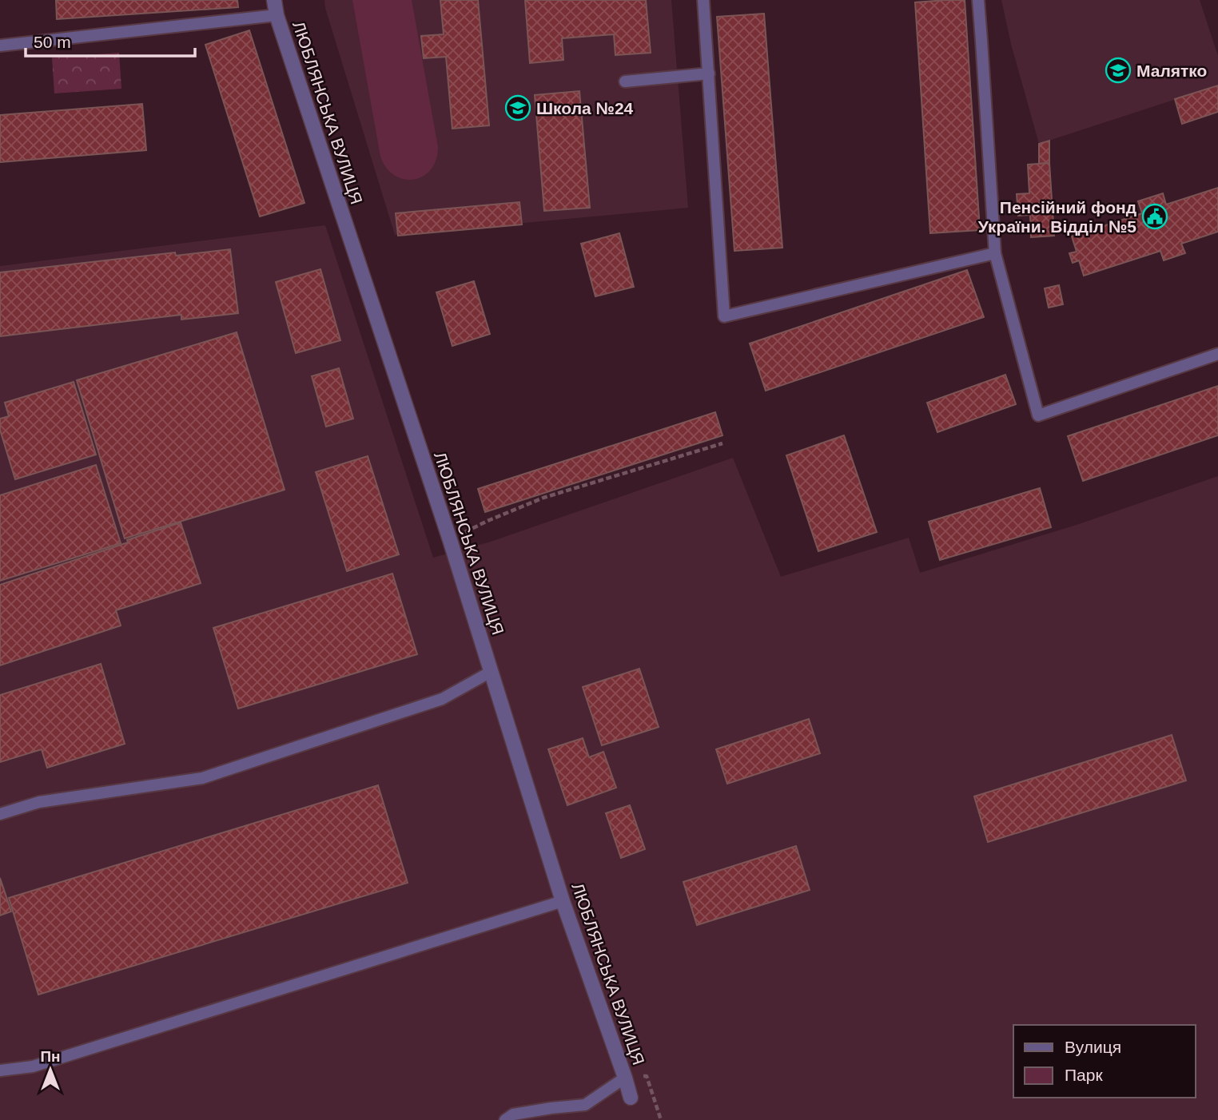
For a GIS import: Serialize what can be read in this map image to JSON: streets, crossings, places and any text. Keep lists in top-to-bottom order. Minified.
{"streets":{"street":["ЛЮБЛЯНСЬКА ВУЛИЦЯ"]},"places":{"school or university":["Малятко","Школа №24"],"public building":["Пенсійний фонд України. Відділ №5"]},"legend":["Вулиця","Парк"],"scale_bar":"50 m","north":"top"}
